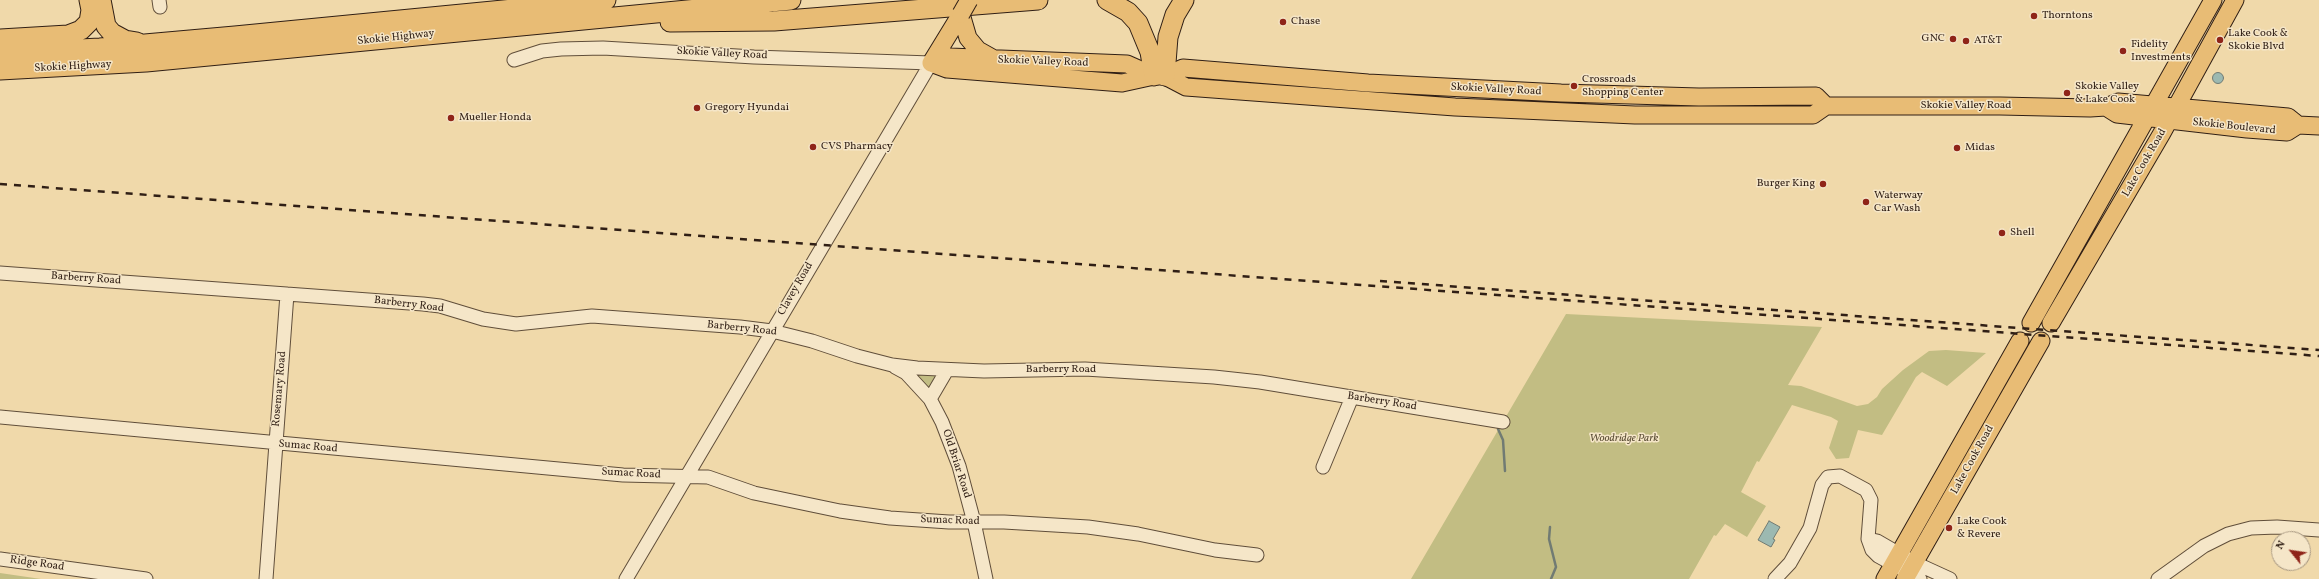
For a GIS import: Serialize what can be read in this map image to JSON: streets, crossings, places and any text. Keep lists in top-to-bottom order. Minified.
{"streets":{"highway":["Skokie Highway"],"main road":["Skokie Valley Road","Skokie Boulevard","Lake Cook Road","Clavey Road"],"street":["Barberry Road","Rosemary Road","Sumac Road","Old Briar Road","Ridge Road"]},"crossings":[["Skokie Valley Road","Skokie Boulevard"],["Skokie Valley Road","Lake Cook Road"],["Skokie Valley Road","Clavey Road"],["Skokie Boulevard","Lake Cook Road"],["Barberry Road","Clavey Road"],["Barberry Road","Rosemary Road"],["Barberry Road","Old Briar Road"],["Clavey Road","Sumac Road"],["Rosemary Road","Sumac Road"],["Sumac Road","Old Briar Road"]],"parks":["Woodridge Park"],"places":["Thorntons","Chase","GNC","Lake Cook & Skokie Blvd","AT&T","Fidelity Investments","Crossroads Shopping Center","Skokie Valley & Lake Cook","Gregory Hyundai","Mueller Honda","CVS Pharmacy","Midas","Burger King","Waterway Car Wash","Shell","Lake Cook & Revere"],"north":"top left"}
